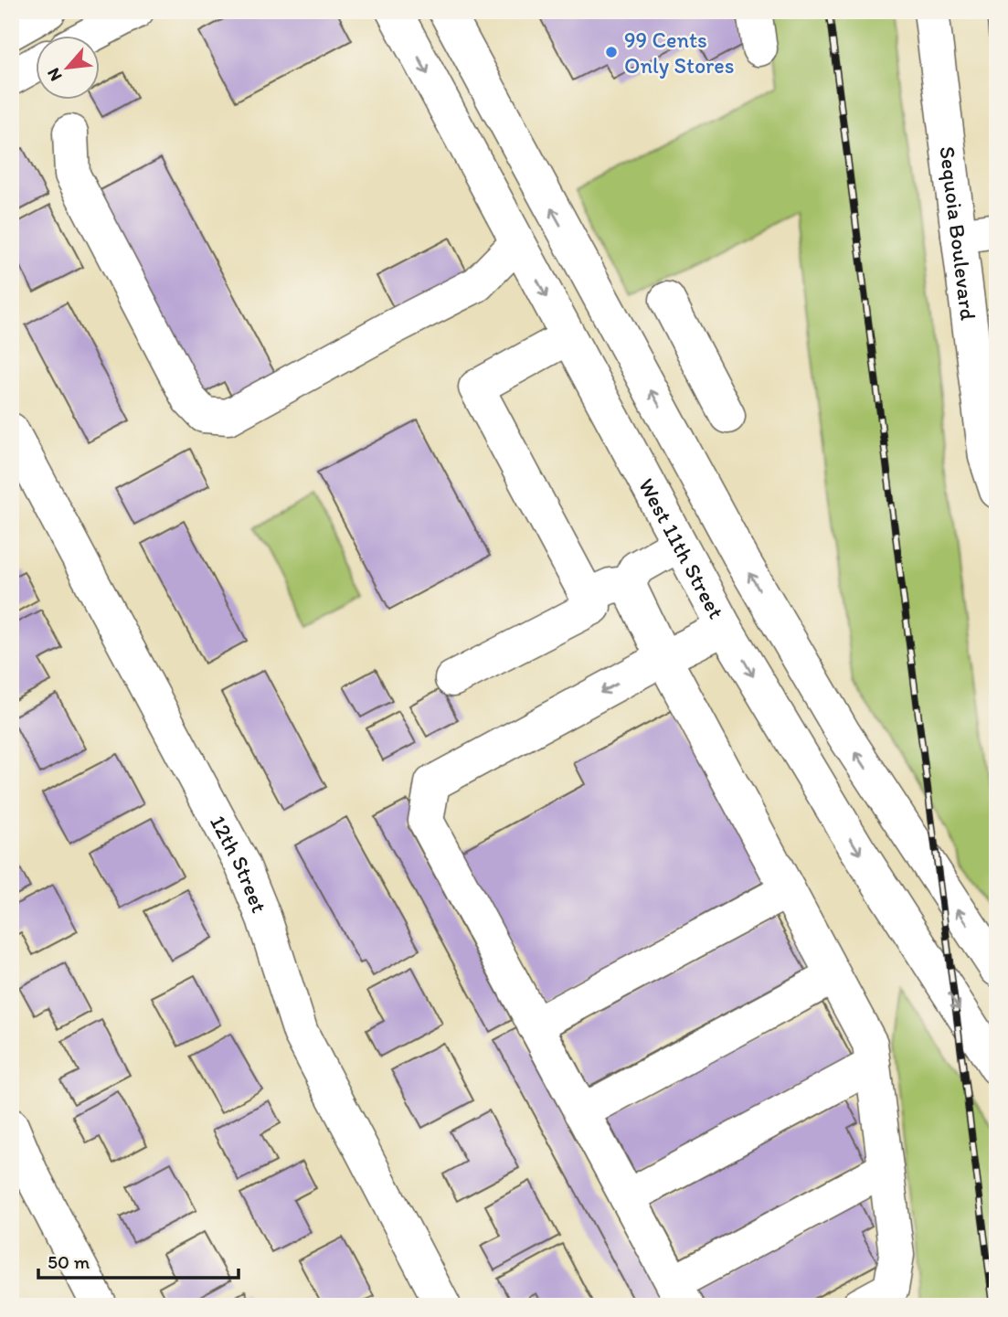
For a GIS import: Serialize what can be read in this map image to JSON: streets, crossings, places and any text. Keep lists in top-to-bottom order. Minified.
{"streets":{"main road":["Sequoia Boulevard","West 11th Street","12th Street"]},"places":["99 Cents Only Stores"],"scale_bar":"50 m","north":"bottom left"}
